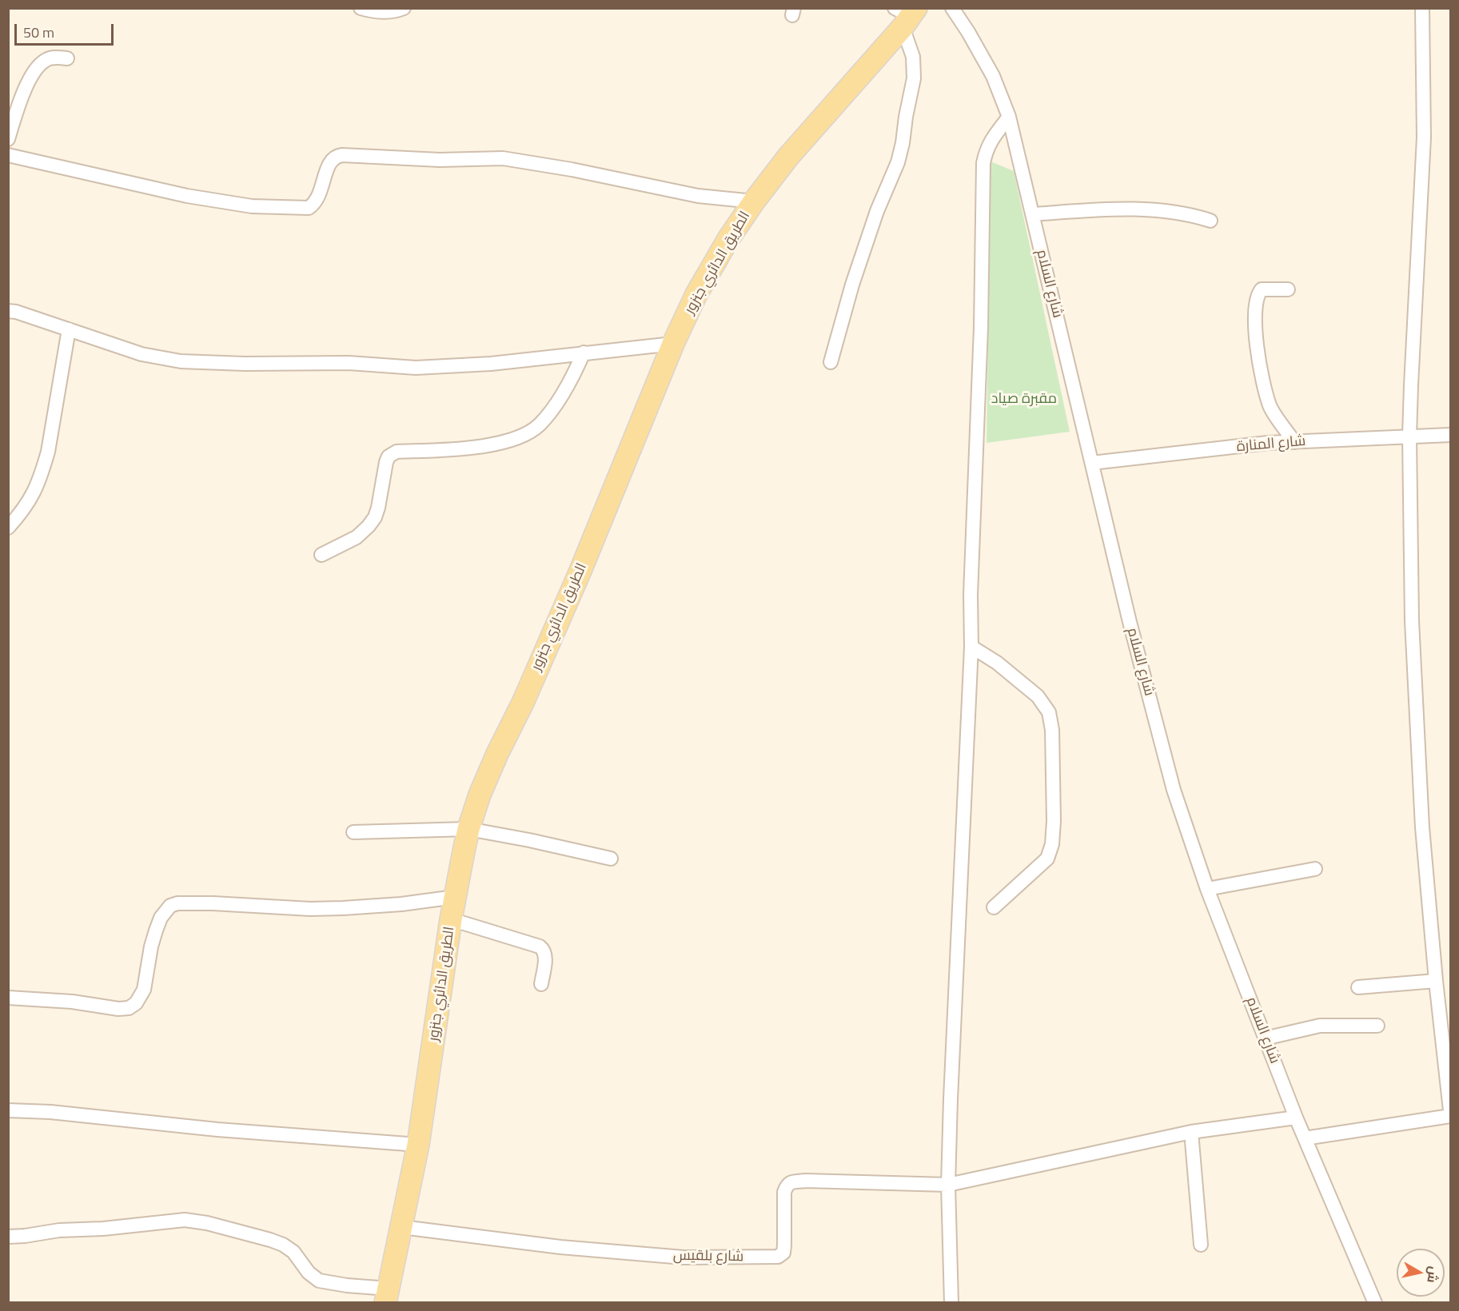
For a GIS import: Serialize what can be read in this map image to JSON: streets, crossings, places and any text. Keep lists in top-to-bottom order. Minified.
{"streets":{"main road":["الطريق الدائري جنزور"],"street":["شارع السلام","شارع المنارة","شارع بلقيس"]},"crossings":[["الطريق الدائري جنزور","شارع بلقيس"],["شارع السلام","شارع المنارة"]],"parks":["مقبرة صياد"],"scale_bar":"50 m","north":"right"}
